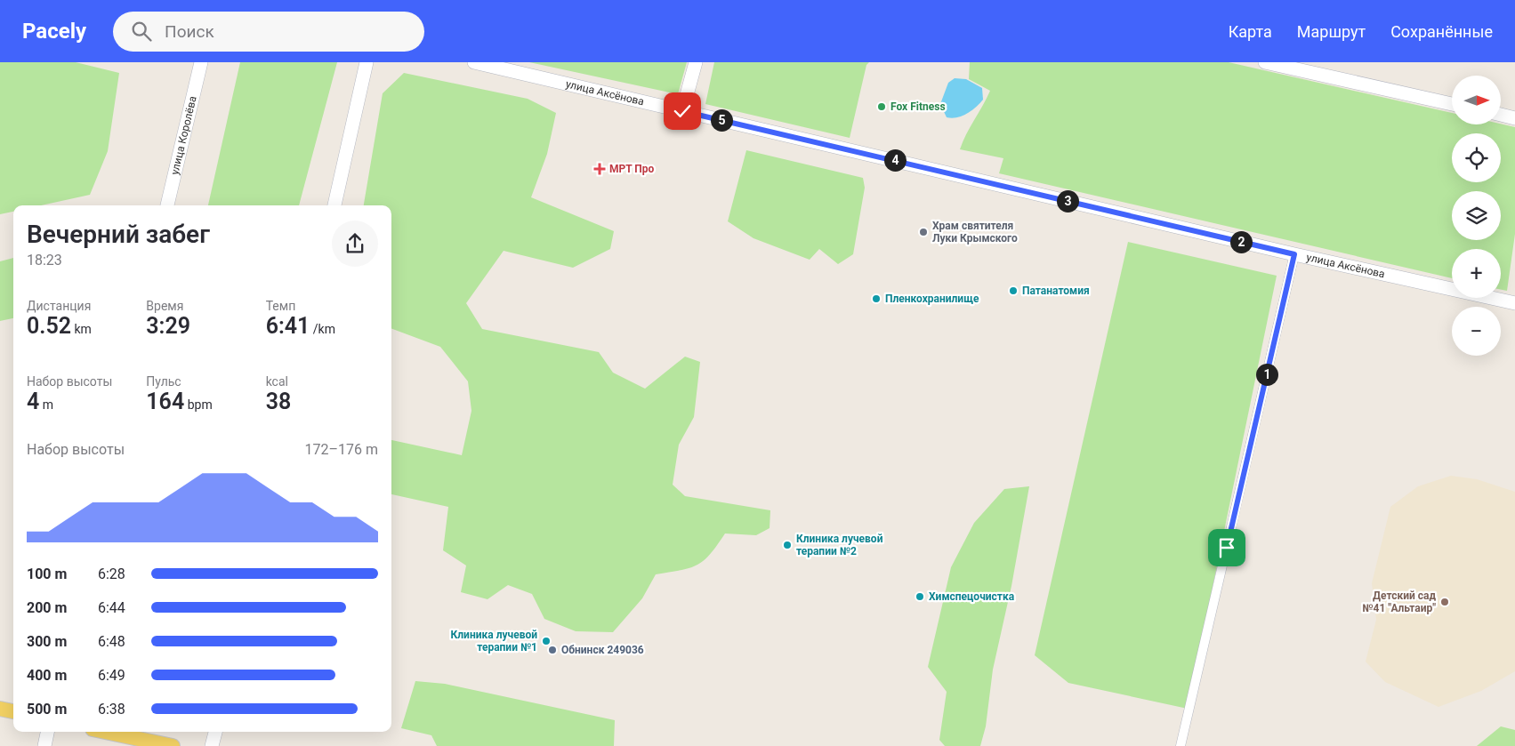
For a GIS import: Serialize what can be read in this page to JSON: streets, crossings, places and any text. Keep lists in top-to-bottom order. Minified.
{"streets":{"main road":["улица Аксёнова","улица Королёва"]},"places":{"other":["Fox Fitness","Храм святителя Луки Крымского","Патанатомия","Пленкохранилище","Клиника лучевой терапии №2","Химспецочистка","Детский сад №41 \"Альтаир\"","Клиника лучевой терапии №1","Обнинск 249036"],"health":["МРТ Про"]},"north":"right","page":{"header":"Pacely","search":"Поиск","nav":["Карта","Маршрут","Сохранённые"],"map_buttons":["+","−"],"pins":["5","4","3","2","1"],"heading":["Вечерний забег","18:23"],"stats":[["Дистанция","0.52 km"],["Время","3:29"],["Темп","6:41 /km"],["Набор высоты","4 m"],["Пульс","164 bpm"],["kcal","38"]],"chart":["Набор высоты","172–176 m"],"list":[{"name":"100 m","note":"6:28"},{"name":"200 m","note":"6:44"},{"name":"300 m","note":"6:48"},{"name":"400 m","note":"6:49"},{"name":"500 m","note":"6:38"}]}}
